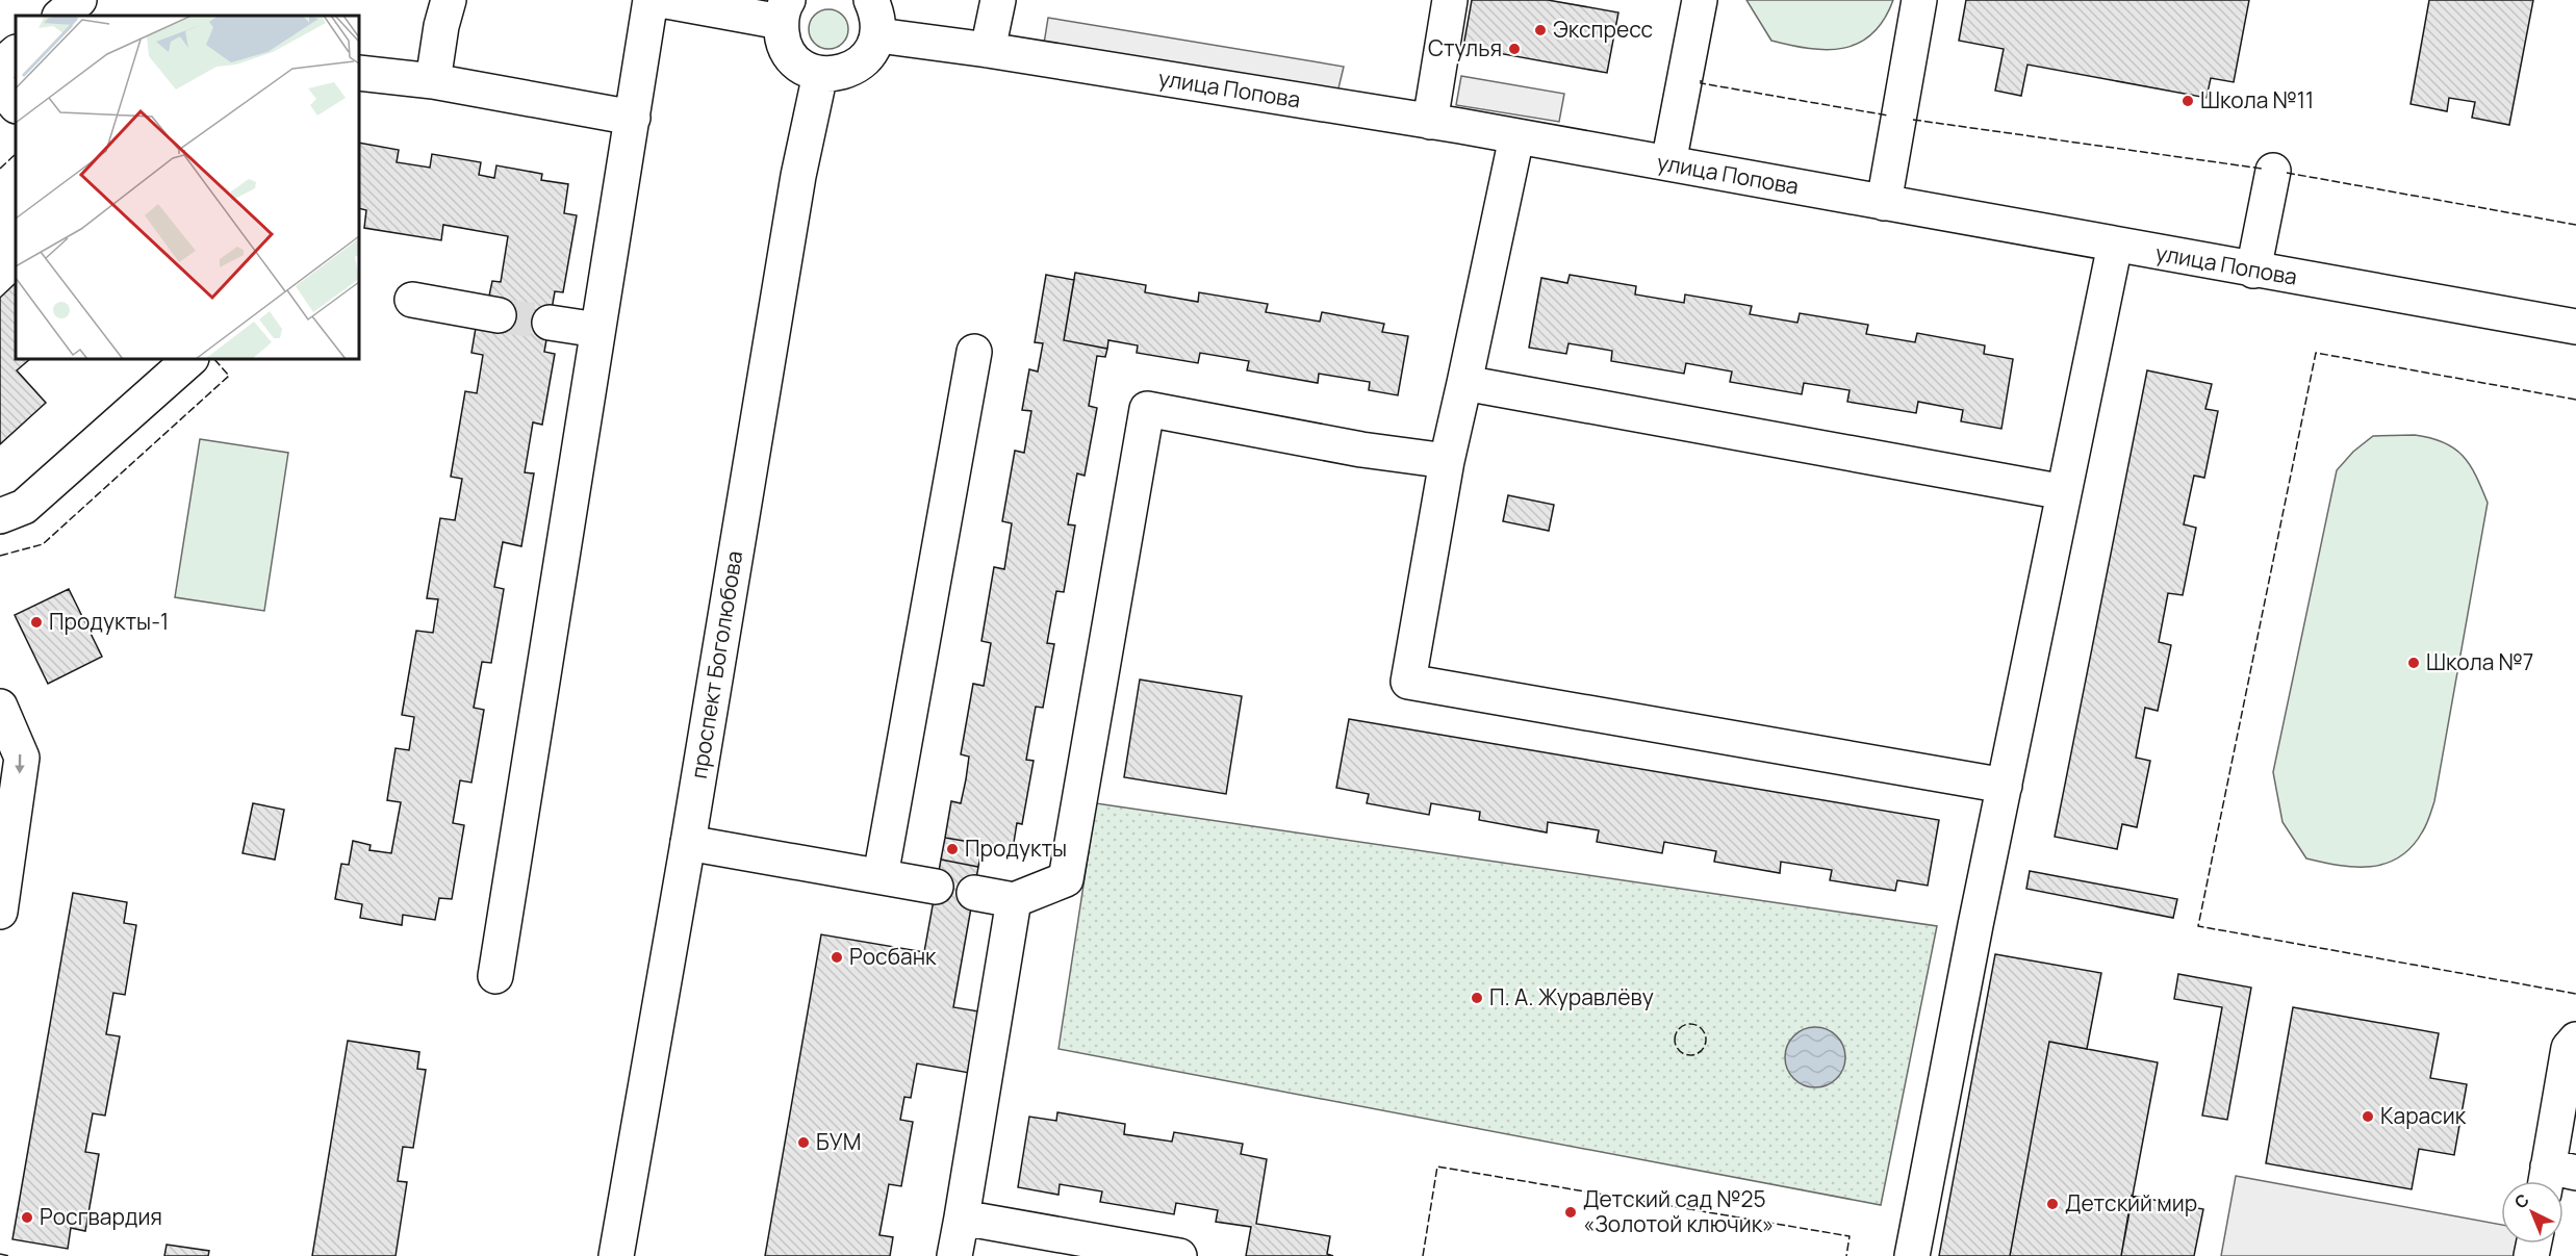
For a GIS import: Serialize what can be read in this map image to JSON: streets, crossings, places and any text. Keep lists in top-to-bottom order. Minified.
{"streets":{"street":["улица Попова","проспект Боголюбова"]},"places":["Экспресс","Стулья","Школа №11","Продукты-1","Школа №7","Продукты","Росбанк","П. А. Журавлёву","Карасик","БУМ","Детский мир","Детский сад №25 «Золотой ключик»","Росгвардия"],"north":"top left"}
